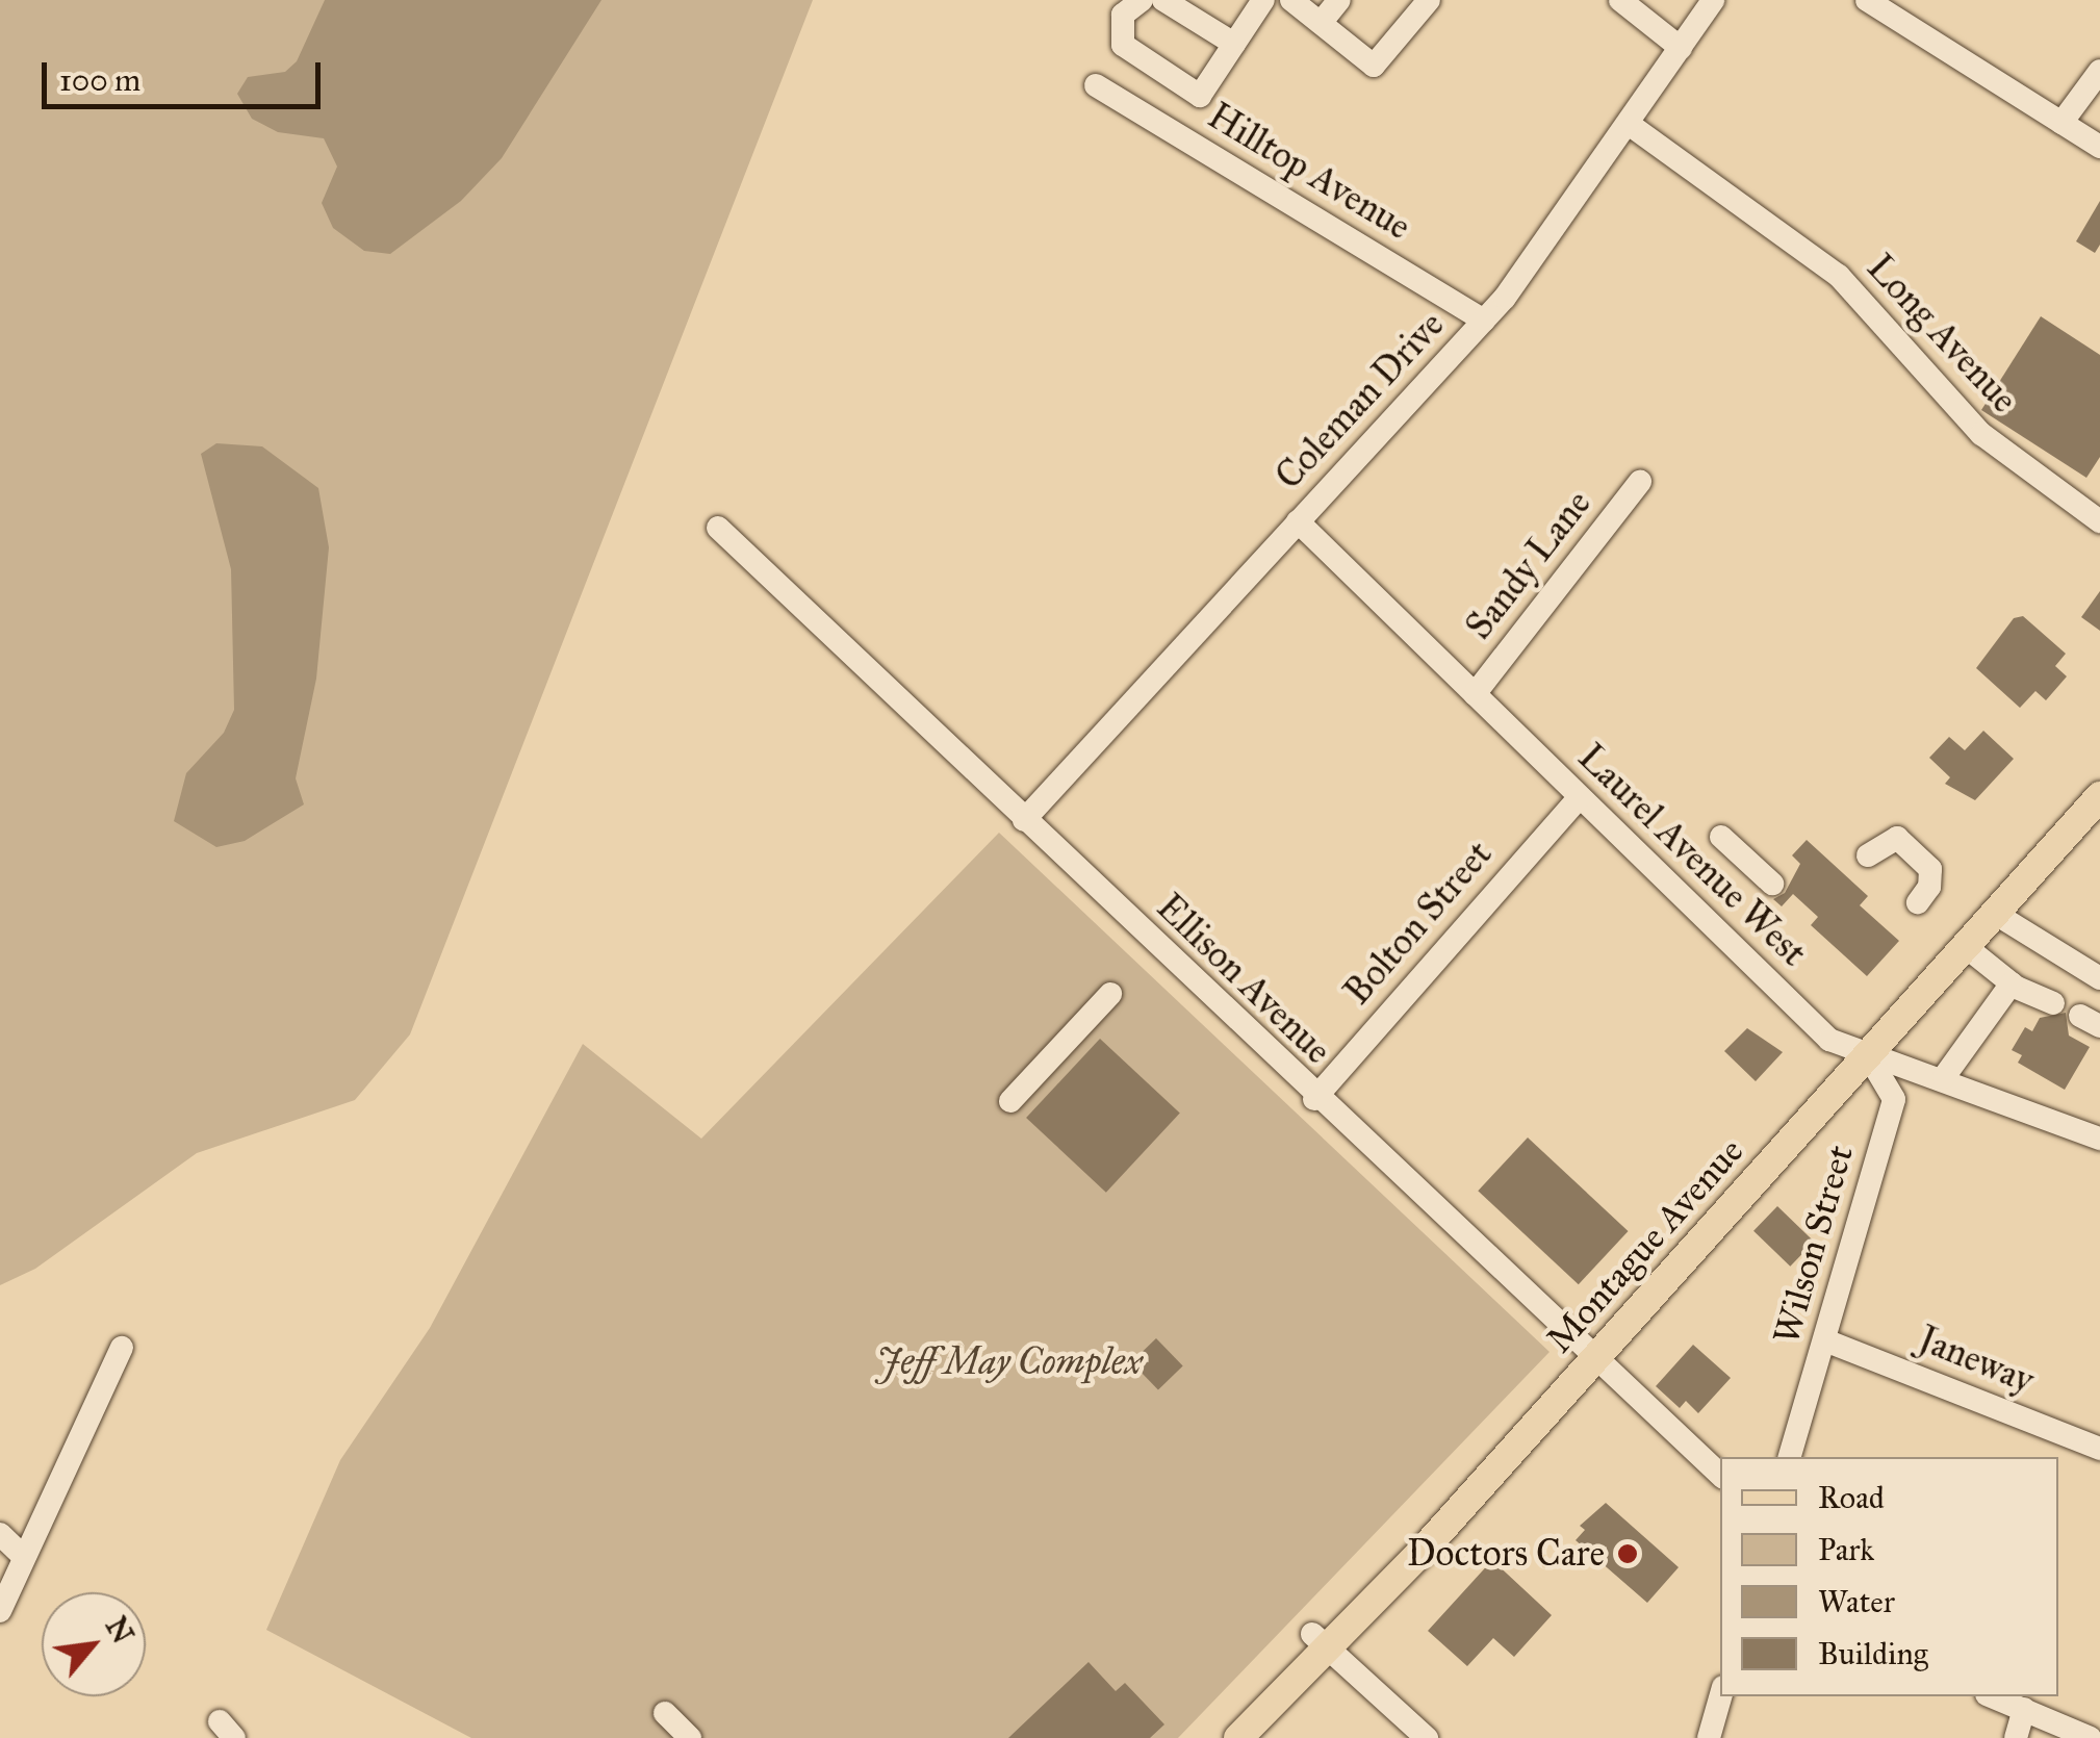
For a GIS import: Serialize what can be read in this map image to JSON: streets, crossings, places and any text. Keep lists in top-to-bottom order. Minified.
{"streets":{"main road":["Montague Avenue"],"street":["Hilltop Avenue","Long Avenue","Coleman Drive","Sandy Lane","Laurel Avenue West","Bolton Street","Ellison Avenue","Wilson Street","Janeway"]},"crossings":[["Hilltop Avenue","Coleman Drive"],["Long Avenue","Coleman Drive"],["Coleman Drive","Laurel Avenue West"],["Coleman Drive","Ellison Avenue"],["Sandy Lane","Laurel Avenue West"],["Laurel Avenue West","Bolton Street"],["Laurel Avenue West","Wilson Street"],["Laurel Avenue West","Montague Avenue"],["Bolton Street","Ellison Avenue"],["Ellison Avenue","Montague Avenue"],["Wilson Street","Montague Avenue"],["Wilson Street","Janeway"]],"parks":["Jeff May Complex"],"places":["Doctors Care"],"legend":["Road","Park","Water","Building"],"scale_bar":"100 m","north":"top right"}
